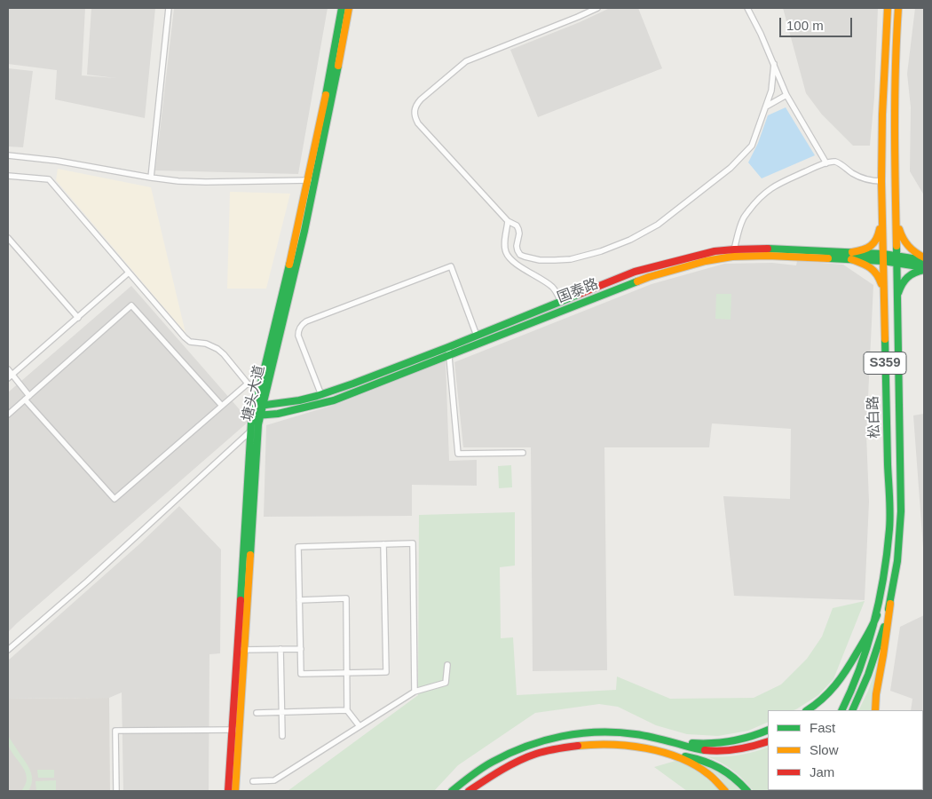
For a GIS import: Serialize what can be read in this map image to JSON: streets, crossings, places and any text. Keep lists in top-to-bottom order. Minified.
{"streets":{"main road":["国泰路","S359","塘头大道","松白路"]},"crossings":[["国泰路","塘头大道"],["国泰路","松白路"]],"legend":["Fast","Slow","Jam"],"scale_bar":"100 m"}
